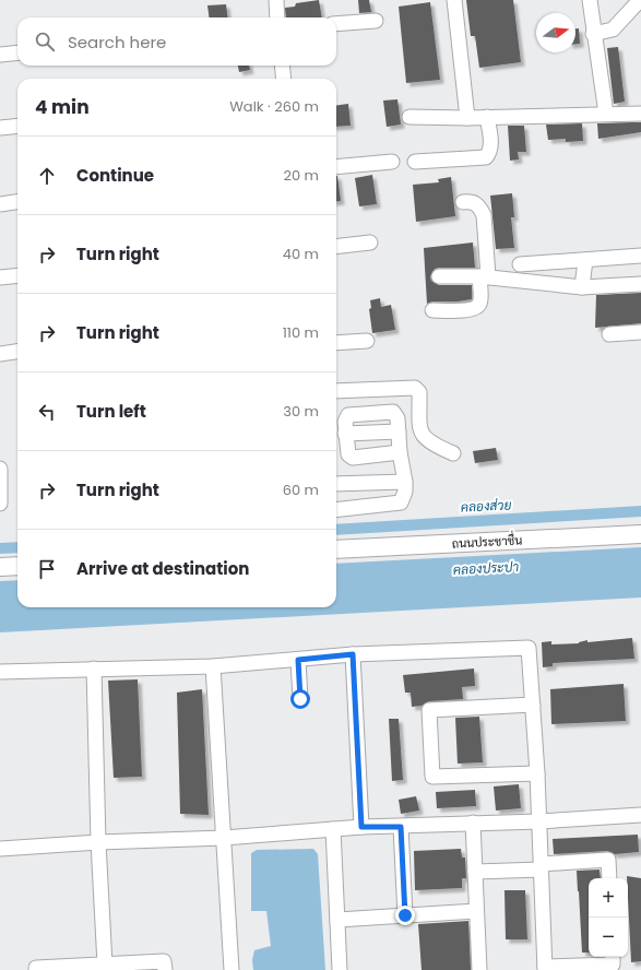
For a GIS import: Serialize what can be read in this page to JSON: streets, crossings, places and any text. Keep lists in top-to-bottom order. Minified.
{"streets":{"main road":["ถนนประชาชื่น"]},"water":["คลองส่วย","คลองประปา"],"north":"right","page":{"search":"Search here","heading":["4 min","Walk · 260 m"],"list":[["Continue","20 m"],["Turn right","40 m"],["Turn right","110 m"],["Turn left","30 m"],["Turn right","60 m"],"Arrive at destination"],"map_buttons":["+","−"]}}
